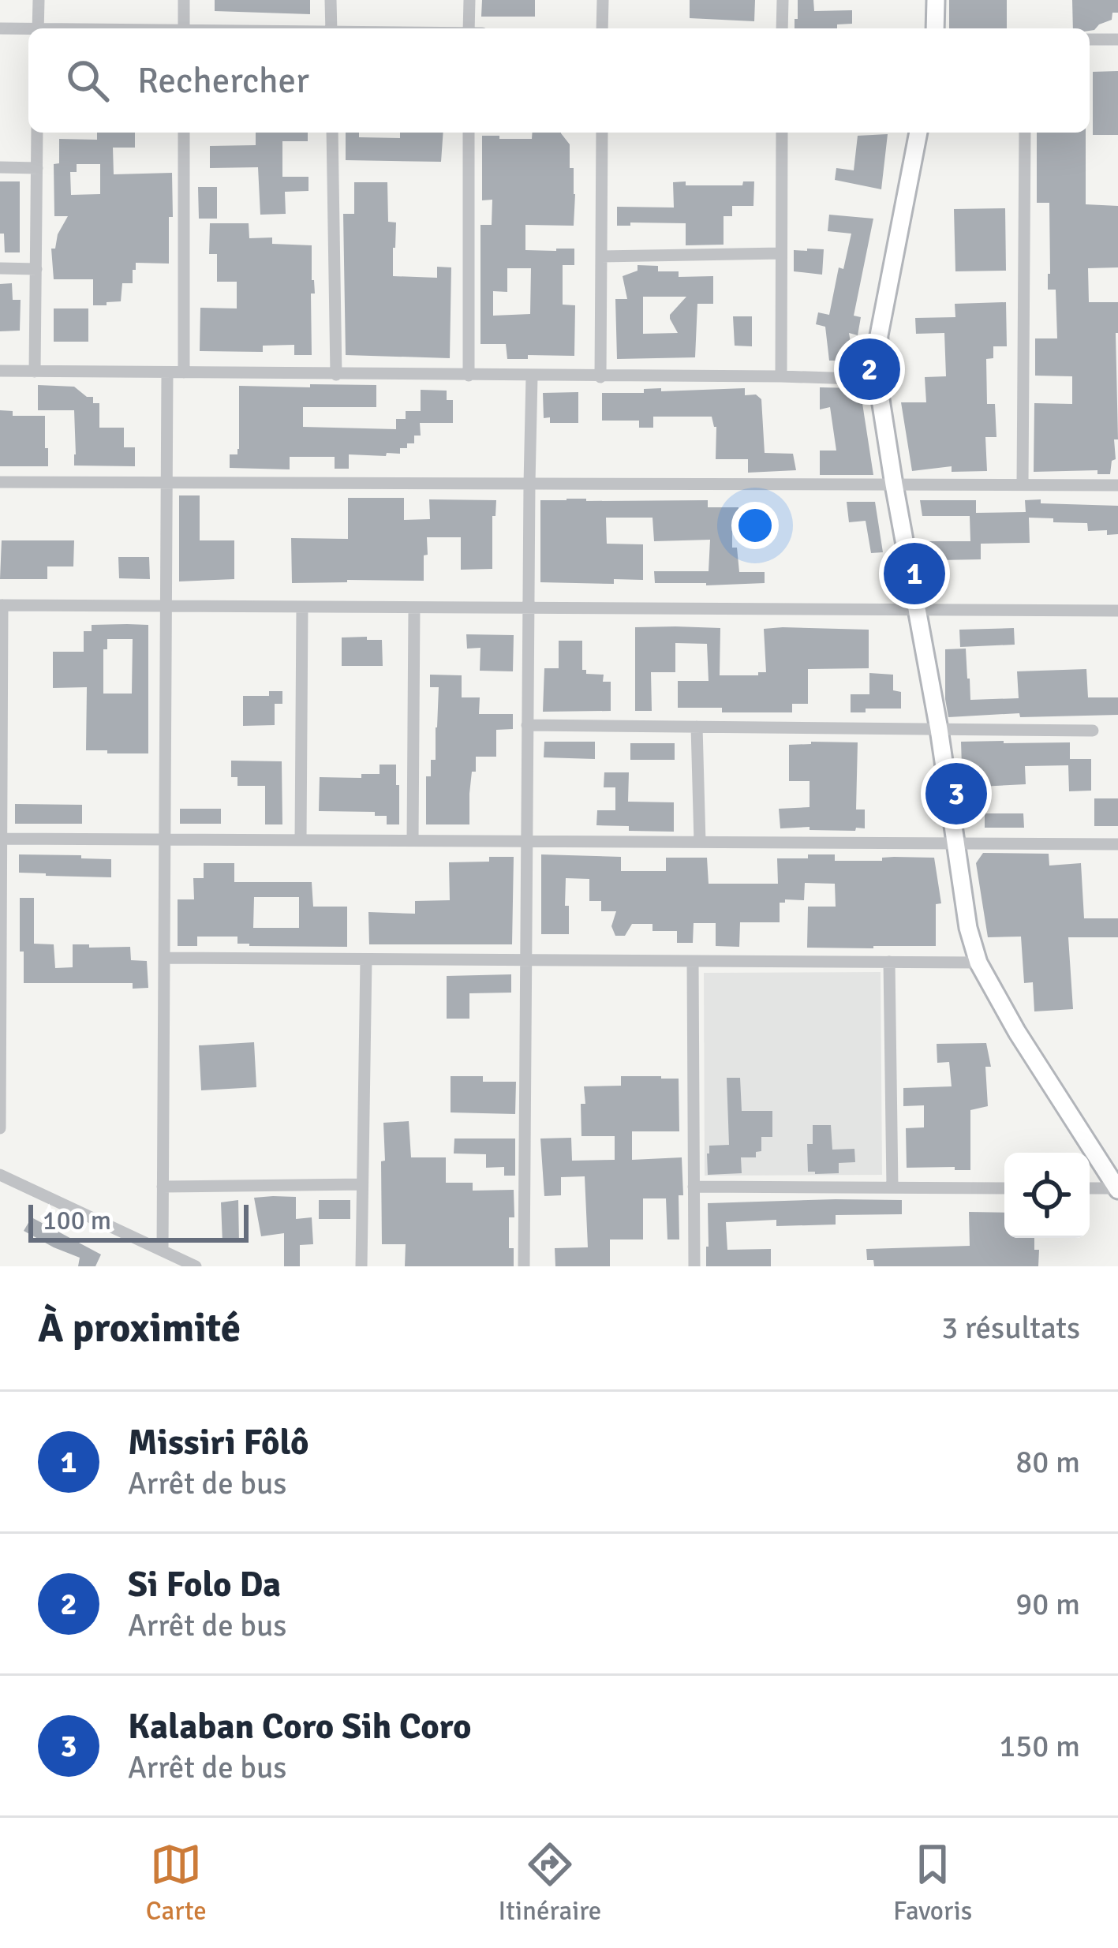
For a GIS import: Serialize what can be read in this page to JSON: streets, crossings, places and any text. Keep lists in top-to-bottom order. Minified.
{"scale_bar":"100 m","page":{"search":"Rechercher","pins":["2","1","3"],"scale":"100 m","heading":["À proximité","3 résultats"],"list":[{"mark":"1","name":"Missiri Fôlô","note":"Arrêt de bus","value":"80 m"},{"mark":"2","name":"Si Folo Da","note":"Arrêt de bus","value":"90 m"},{"mark":"3","name":"Kalaban Coro Sih Coro","note":"Arrêt de bus","value":"150 m"}],"nav":["Carte","Itinéraire","Favoris"]}}
